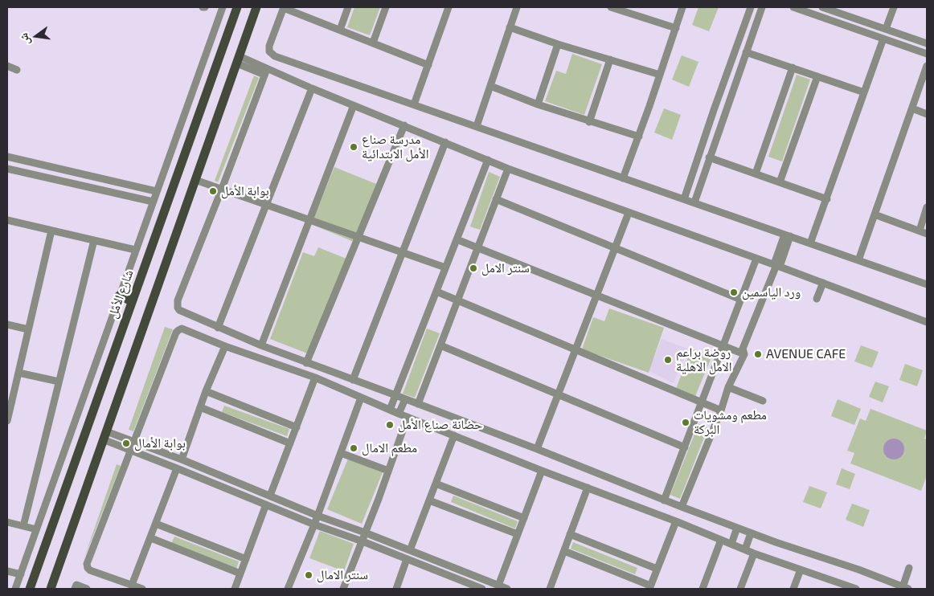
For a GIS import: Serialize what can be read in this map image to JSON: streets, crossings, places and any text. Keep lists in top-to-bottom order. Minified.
{"streets":{"main road":["شارع الأمل"]},"places":["مدرسة صناع الأمل الابتدائية","بوابة الأمل","سنتر الامل","ورد الياسمين","AVENUE CAFE","روضة براعم الامل الاهلية","مطعم ومشويات البركة","حضانة صناع الأمل","بوابة الأمال","مطعم الامال","سنتر الامال"],"north":"left"}
